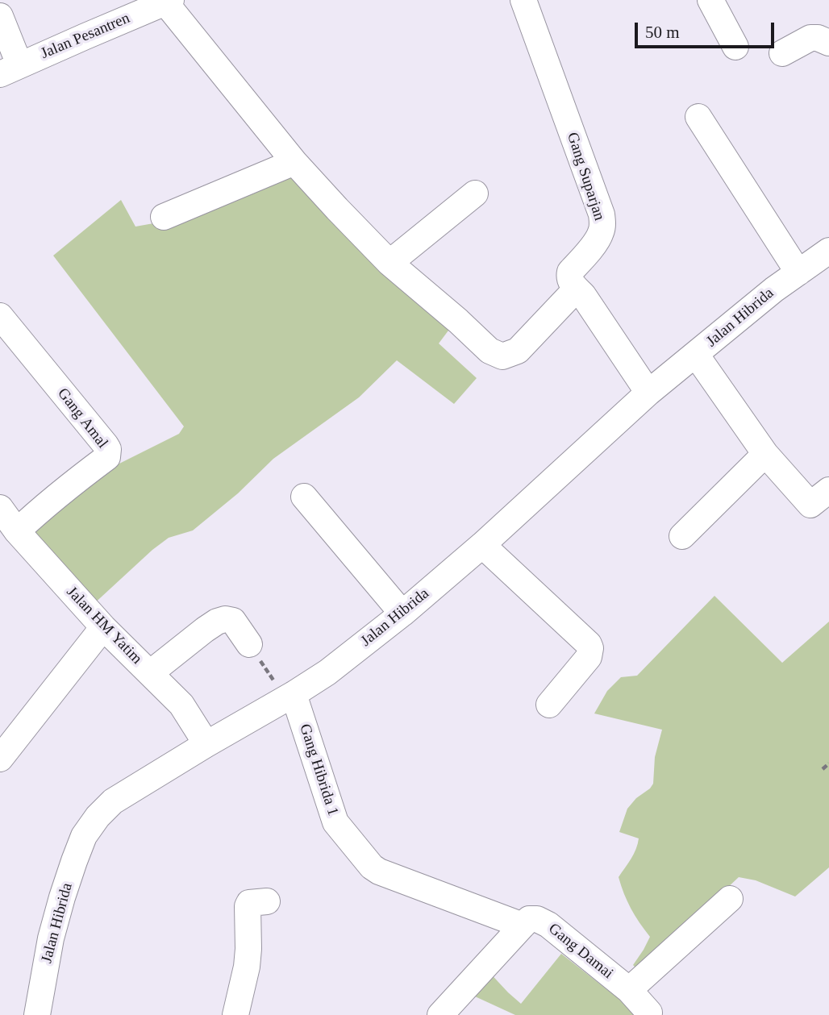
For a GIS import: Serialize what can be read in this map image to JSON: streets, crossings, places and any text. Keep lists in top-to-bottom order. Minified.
{"streets":{"street":["Jalan Pesantren","Gang Suparjan","Jalan Hibrida","Gang Amal","Jalan HM Yatim","Gang Hibrida 1","Gang Damai"]},"crossings":[["Jalan Hibrida","Jalan HM Yatim"],["Jalan Hibrida","Gang Hibrida 1"],["Gang Amal","Jalan HM Yatim"],["Gang Hibrida 1","Gang Damai"]],"scale_bar":"50 m"}
